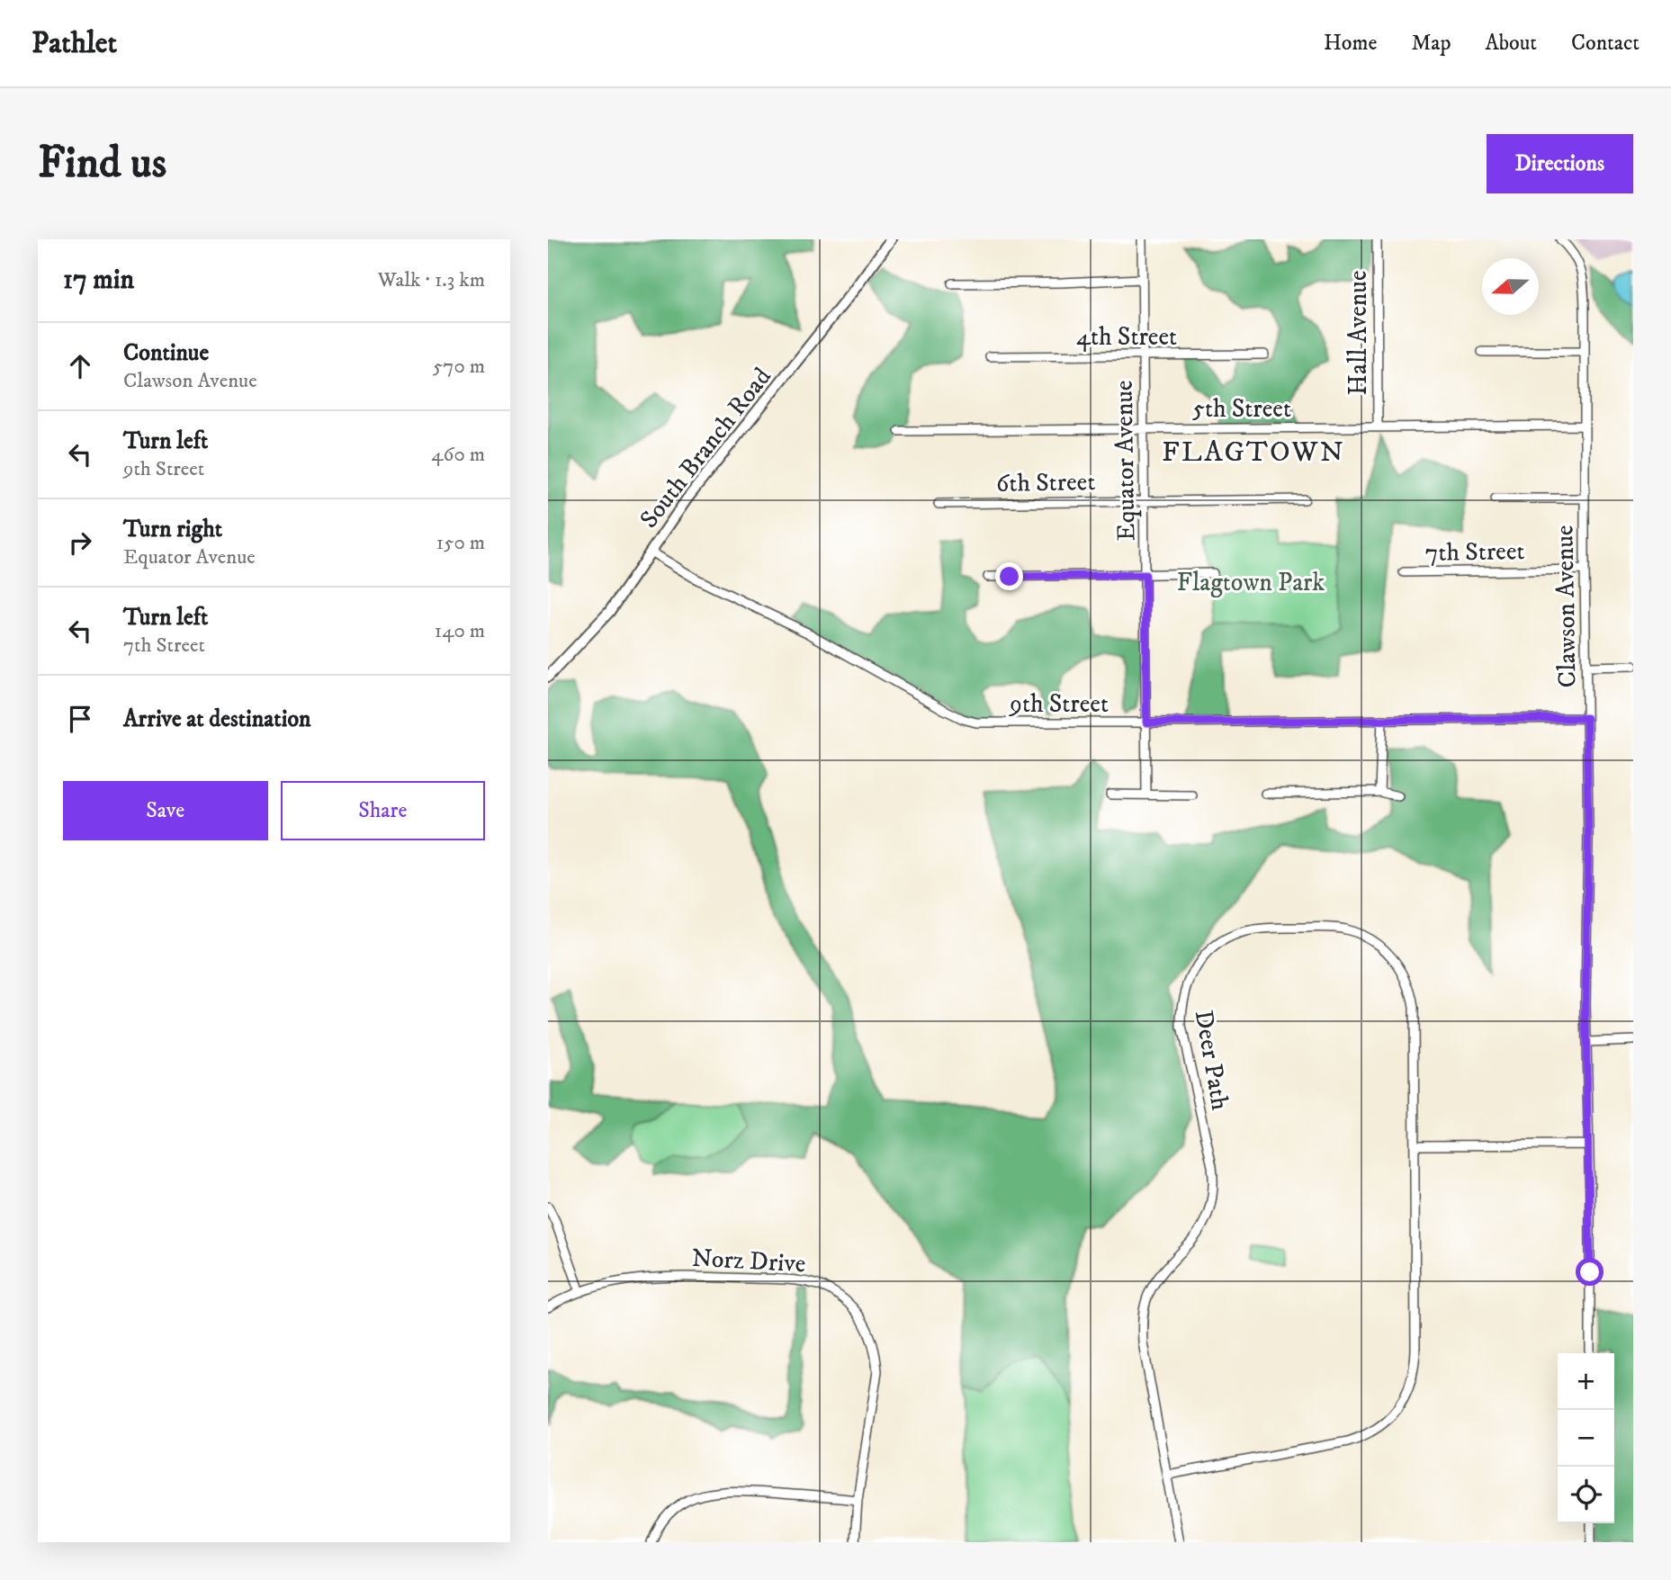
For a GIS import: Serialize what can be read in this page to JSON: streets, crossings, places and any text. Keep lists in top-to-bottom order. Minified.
{"streets":{"street":["Hall Avenue","4th Street","5th Street","South Branch Road","Equator Avenue","6th Street","7th Street","Clawson Avenue","9th Street","Deer Path","Norz Drive"]},"crossings":[["Hall Avenue","5th Street"],["4th Street","Equator Avenue"],["5th Street","Equator Avenue"],["5th Street","Clawson Avenue"],["South Branch Road","9th Street"],["Equator Avenue","6th Street"],["Equator Avenue","9th Street"],["7th Street","Clawson Avenue"],["Clawson Avenue","9th Street"]],"districts":["FLAGTOWN"],"parks":["Flagtown Park"],"north":"left","page":{"header":"Pathlet","nav":["Home","Map","About","Contact"],"buttons":["Directions",["Save","Share"]],"title":"Find us","heading":["17 min","Walk · 1.3 km"],"list":[["Continue","Clawson Avenue","570 m"],["Turn left","9th Street","460 m"],["Turn right","Equator Avenue","150 m"],["Turn left","7th Street","140 m"],"Arrive at destination"],"map_buttons":["+","−"]}}
